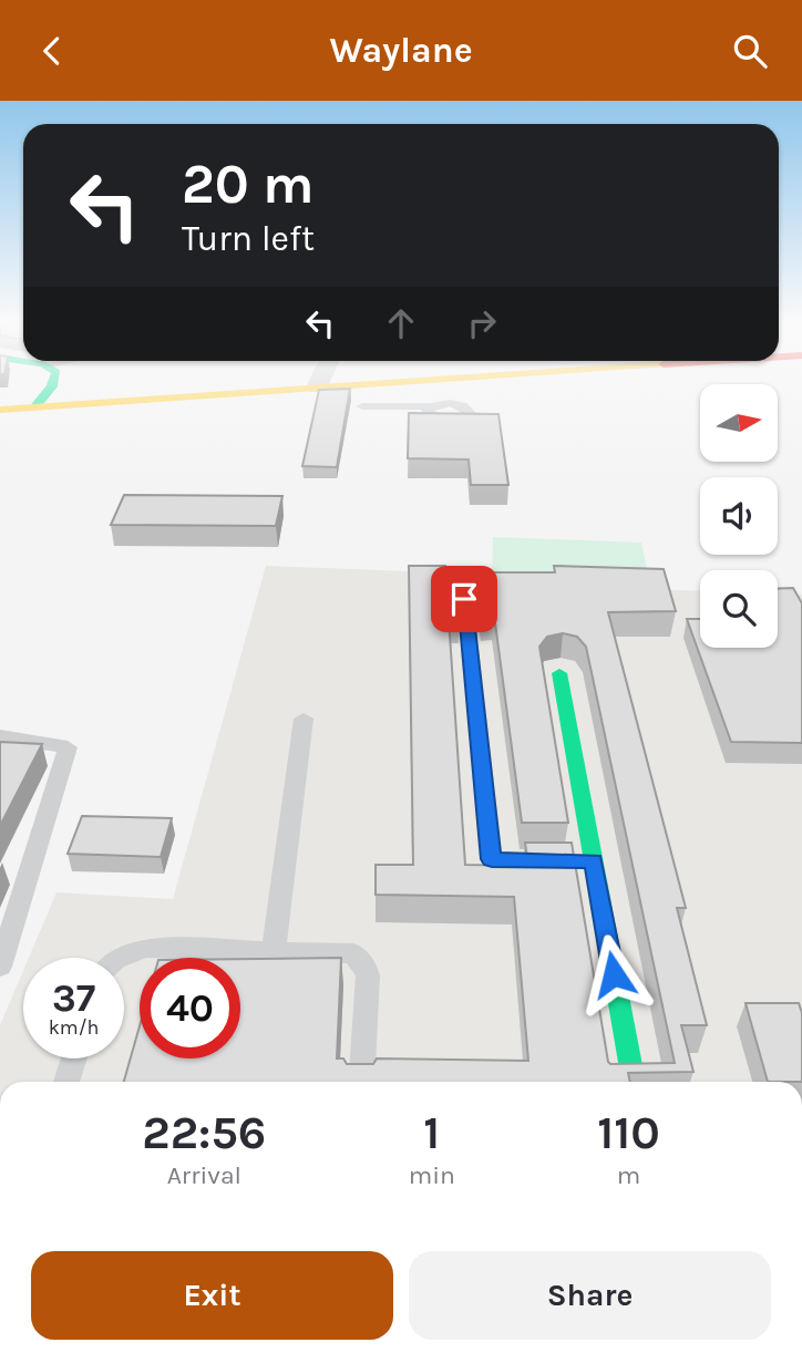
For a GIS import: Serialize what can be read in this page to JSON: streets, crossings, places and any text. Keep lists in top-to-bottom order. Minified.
{"north":"right","page":{"header":"Waylane","turn":["20 m","Turn left"],"speed":"37 km/h","limit":"40","eta":["22:56","Arrival","1","min","110","m"],"buttons":["Exit","Share"]}}
